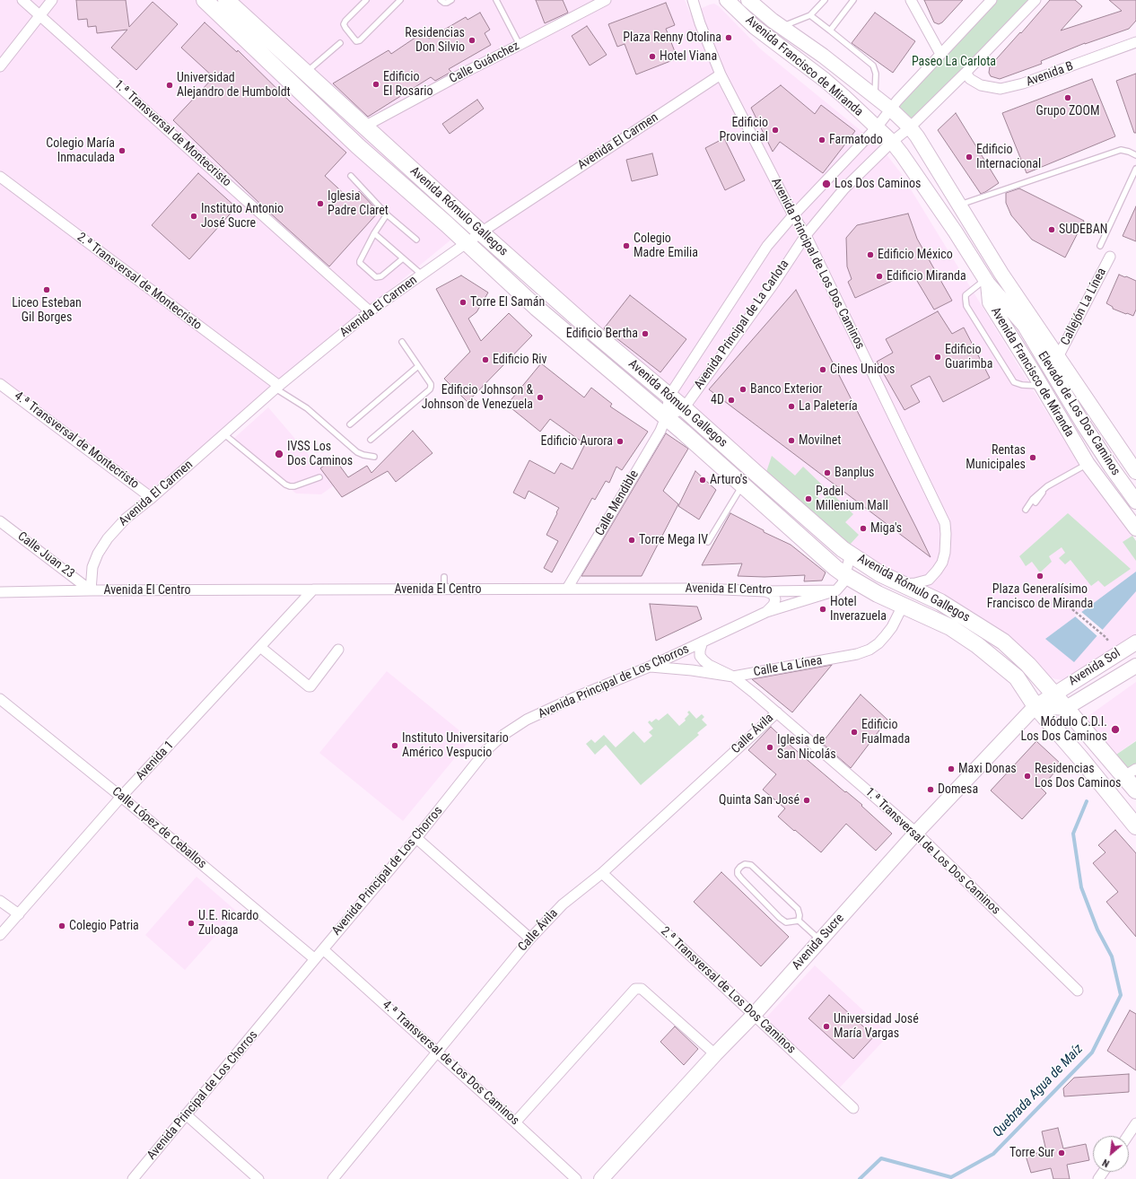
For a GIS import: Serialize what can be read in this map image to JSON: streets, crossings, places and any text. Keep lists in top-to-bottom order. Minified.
{"streets":{"main road":["Avenida Francisco de Miranda","Avenida Rómulo Gallegos","Elevado de Los Dos Caminos","Avenida Sol","Avenida Sucre"],"street":["Calle Guánchez","Avenida B","1.ª Transversal de Montecristo","Avenida El Carmen","Avenida Principal de Los Dos Caminos","2.ª Transversal de Montecristo","Callejón La Línea","Avenida Principal de La Carlota","4.ª Transversal de Montecristo","Calle Mendible","Calle Juan 23","Avenida El Centro","Calle La Línea","Avenida Principal de Los Chorros","Calle Ávila","Avenida 1","Calle López de Ceballos","1.ª Transversal de Los Dos Caminos","2.ª Transversal de Los Dos Caminos","4.ª Transversal de Los Dos Caminos"]},"crossings":[["Calle Guánchez","Avenida Rómulo Gallegos"],["Avenida Francisco de Miranda","Callejón La Línea"],["Avenida Francisco de Miranda","Avenida Principal de La Carlota"],["Avenida Francisco de Miranda","Elevado de Los Dos Caminos"],["Avenida B","Avenida Principal de La Carlota"],["1.ª Transversal de Montecristo","Avenida El Carmen"],["Avenida El Carmen","Avenida Rómulo Gallegos"],["Avenida El Carmen","Avenida Principal de Los Dos Caminos"],["Avenida El Carmen","2.ª Transversal de Montecristo"],["Avenida El Carmen","4.ª Transversal de Montecristo"],["Avenida El Carmen","Calle Juan 23"],["Avenida El Carmen","Avenida El Centro"],["Avenida Rómulo Gallegos","Avenida Principal de Los Dos Caminos"],["Avenida Rómulo Gallegos","Avenida Principal de La Carlota"],["Avenida Rómulo Gallegos","Calle Mendible"],["Avenida Rómulo Gallegos","Calle La Línea"],["Avenida Rómulo Gallegos","Avenida Sol"],["Avenida Rómulo Gallegos","Avenida Sucre"],["Avenida Principal de Los Dos Caminos","Avenida Principal de La Carlota"],["Avenida Principal de La Carlota","Calle Mendible"],["Calle Mendible","Avenida El Centro"],["Calle Juan 23","Avenida El Centro"],["Avenida El Centro","Avenida Principal de Los Chorros"],["Avenida El Centro","Avenida 1"],["Calle La Línea","Avenida Principal de Los Chorros"],["Calle La Línea","1.ª Transversal de Los Dos Caminos"],["Avenida Sol","Avenida Sucre"],["Avenida Principal de Los Chorros","Calle López de Ceballos"],["Avenida Principal de Los Chorros","1.ª Transversal de Los Dos Caminos"],["Avenida Principal de Los Chorros","4.ª Transversal de Los Dos Caminos"],["Calle Ávila","1.ª Transversal de Los Dos Caminos"],["Calle Ávila","2.ª Transversal de Los Dos Caminos"],["Calle Ávila","4.ª Transversal de Los Dos Caminos"],["Avenida 1","Calle López de Ceballos"],["1.ª Transversal de Los Dos Caminos","Avenida Sucre"],["Avenida Sucre","2.ª Transversal de Los Dos Caminos"]],"water":["Quebrada Agua de Maíz"],"parks":["Paseo La Carlota"],"places":["Plaza Renny Otolina","Residencias Don Silvio","Hotel Viana","Edificio El Rosario","Universidad Alejandro de Humboldt","Grupo ZOOM","Edificio Provincial","Farmatodo","Colegio María Inmaculada","Edificio Internacional","Los Dos Caminos","Iglesia Padre Claret","Instituto Antonio José Sucre","SUDEBAN","Colegio Madre Emilia","Edificio México","Edificio Miranda","Liceo Esteban Gil Borges","Torre El Samán","Edificio Bertha","Edificio Guarimba","Edificio Riv","Cines Unidos","Banco Exterior","Edificio Johnson & Johnson de Venezuela","4D","La Paletería","Movilnet","Edificio Aurora","IVSS Los Dos Caminos","Rentas Municipales","Banplus","Arturo's","Padel Millenium Mall","Miga's","Torre Mega IV","Plaza Generalísimo Francisco de Miranda","Hotel Inverazuela","Módulo C.D.I. Los Dos Caminos","Edificio Fualmada","Instituto Universitario Américo Vespucio","Iglesia de San Nicolás","Maxi Donas","Residencias Los Dos Caminos","Domesa","Quinta San José","U.E. Ricardo Zuloaga","Colegio Patria","Universidad José María Vargas","Torre Sur"],"north":"bottom left"}
